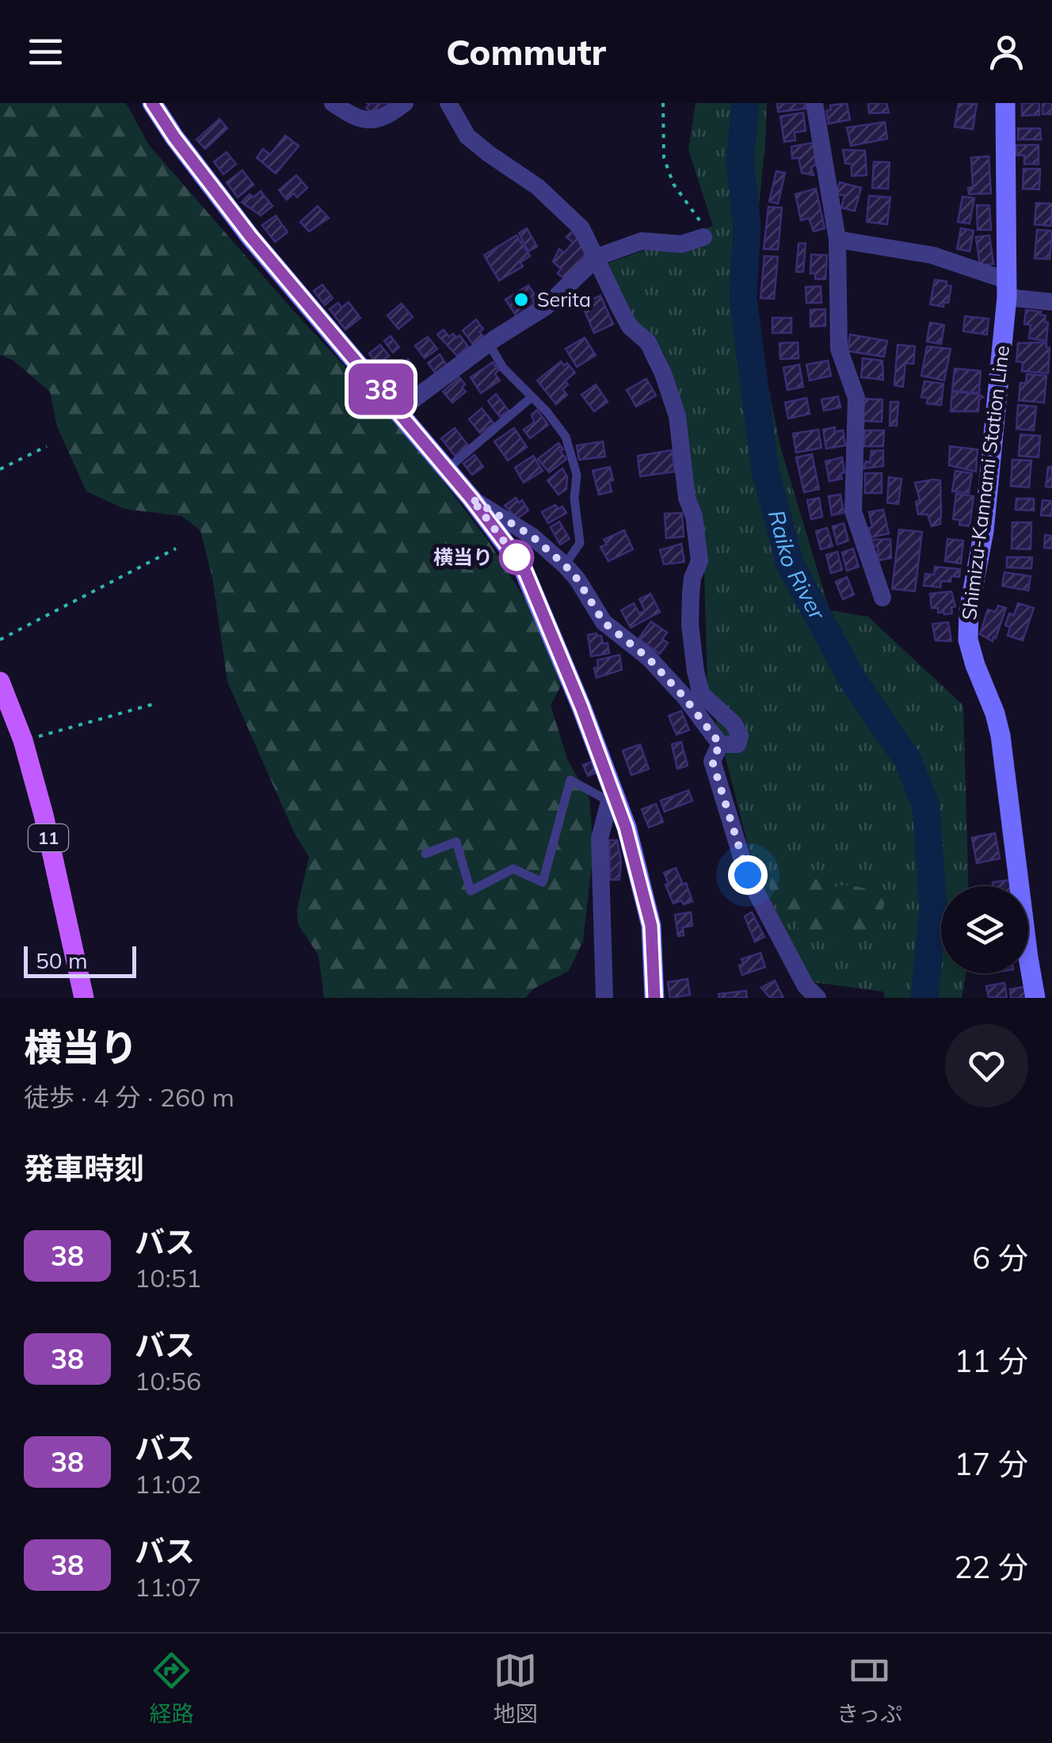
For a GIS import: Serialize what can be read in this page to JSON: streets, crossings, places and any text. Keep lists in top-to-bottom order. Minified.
{"streets":{"main road":["Shimizu-Kannami Station Line","11"]},"water":["Raiko River"],"places":["Serita","横当り"],"lines":["bus line 38"],"scale_bar":"50 m","page":{"header":"Commutr","on_map":"38","scale":"50 m","heading":[["横当り","徒歩 · 4 分 · 260 m"],"発車時刻"],"list":[{"mark":"38","name":"バス","note":"10:51","value":"6 分"},{"mark":"38","name":"バス","note":"10:56","value":"11 分"},{"mark":"38","name":"バス","note":"11:02","value":"17 分"},{"mark":"38","name":"バス","note":"11:07","value":"22 分"}],"tabs":["経路","地図","きっぷ"]}}
